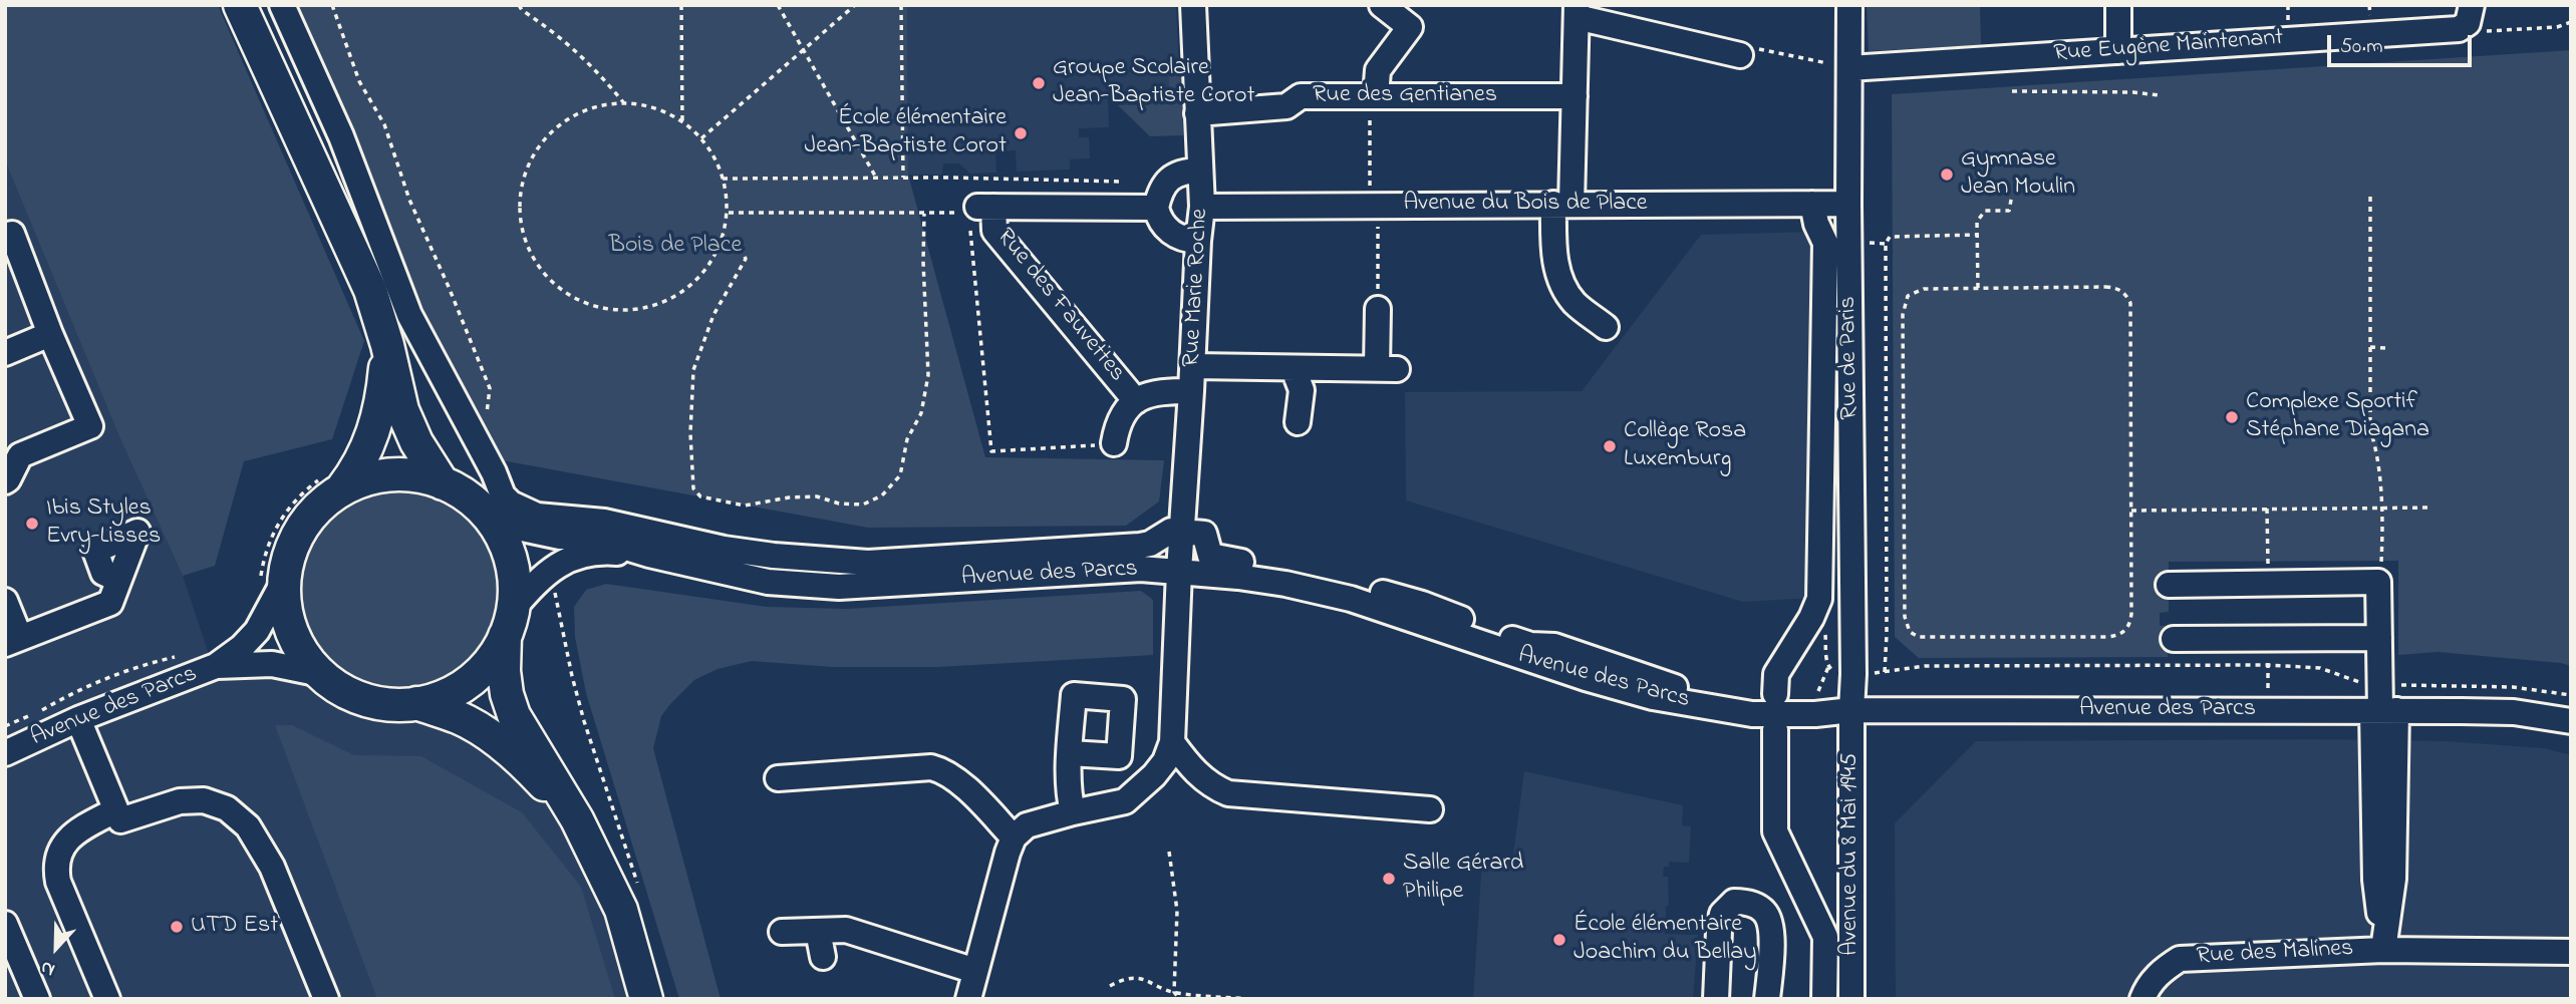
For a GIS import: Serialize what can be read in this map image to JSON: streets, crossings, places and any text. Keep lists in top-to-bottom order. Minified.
{"streets":{"street":["Rue Eugène Maintenant","Rue des Gentianes","Avenue du Bois de Place","Rue Marie Roche","Rue des Fauvettes","Rue de Paris","Avenue des Parcs","Avenue du 8 Mai 1945","Rue des Malines"]},"crossings":[["Rue Eugène Maintenant","Rue de Paris"],["Rue des Gentianes","Rue Marie Roche"],["Avenue du Bois de Place","Rue Marie Roche"],["Avenue du Bois de Place","Rue de Paris"],["Rue Marie Roche","Rue des Fauvettes"],["Rue Marie Roche","Avenue des Parcs"],["Rue de Paris","Avenue des Parcs"],["Rue de Paris","Avenue du 8 Mai 1945"],["Avenue des Parcs","Avenue du 8 Mai 1945"],["Avenue des Parcs","Rue des Malines"]],"parks":["Bois de Place"],"places":["Groupe Scolaire Jean-Baptiste Corot","École élémentaire Jean-Baptiste Corot","Gymnase Jean Moulin","Complexe Sportif Stéphane Diagana","Collège Rosa Luxemburg","Ibis Styles Evry-Lisses","Salle Gérard Philipe","UTD Est","École élémentaire Joachim du Bellay"],"scale_bar":"50 m","north":"bottom"}
